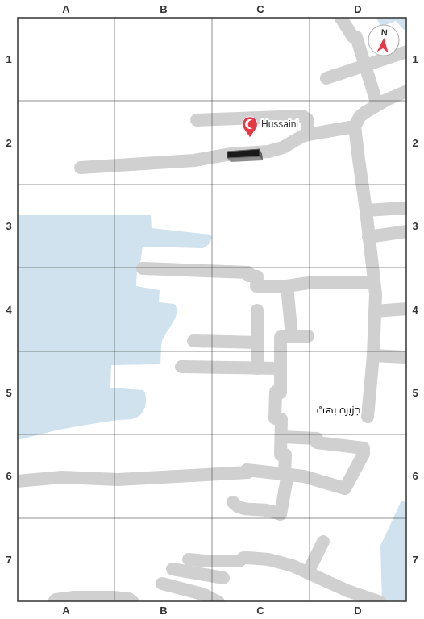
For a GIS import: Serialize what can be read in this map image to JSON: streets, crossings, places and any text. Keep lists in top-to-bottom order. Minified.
{"districts":["جزیرہ بھٹ"],"places":{"mosque":["Hussaini"]},"north":"top","grid":{"columns":["A","B","C","D"],"rows":["1","2","3","4","5","6","7"]}}
